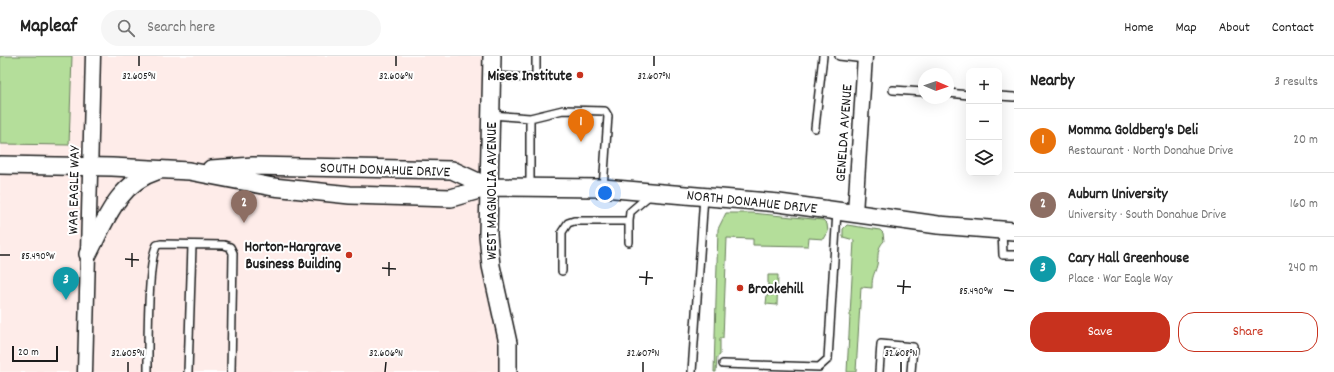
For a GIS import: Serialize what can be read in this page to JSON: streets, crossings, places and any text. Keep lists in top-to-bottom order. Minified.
{"streets":{"street":["GENELDA AVENUE","SOUTH DONAHUE DRIVE","WAR EAGLE WAY","WEST MAGNOLIA AVENUE","NORTH DONAHUE DRIVE"]},"crossings":[["GENELDA AVENUE","NORTH DONAHUE DRIVE"],["SOUTH DONAHUE DRIVE","WAR EAGLE WAY"],["SOUTH DONAHUE DRIVE","WEST MAGNOLIA AVENUE"],["SOUTH DONAHUE DRIVE","NORTH DONAHUE DRIVE"],["WEST MAGNOLIA AVENUE","NORTH DONAHUE DRIVE"]],"places":["Mises Institute","Horton-Hargrave Business Building","Brookehill"],"scale_bar":"20 m","north":"right","page":{"header":"Mapleaf","search":"Search here","nav":["Home","Map","About","Contact"],"heading":["Nearby","3 results"],"map_buttons":["+","−"],"list":[{"mark":"1","name":"Momma Goldberg's Deli","note":"Restaurant · North Donahue Drive","value":"20 m"},{"mark":"2","name":"Auburn University","note":"University · South Donahue Drive","value":"160 m"},{"mark":"3","name":"Cary Hall Greenhouse","note":"Place · War Eagle Way","value":"240 m"}],"pins":["1","2","3"],"buttons":["Save","Share"],"scale":"20 m"},"coordinates":["32.605°N","32.606°N","32.607°N","85.490°W","32.608°N"]}
